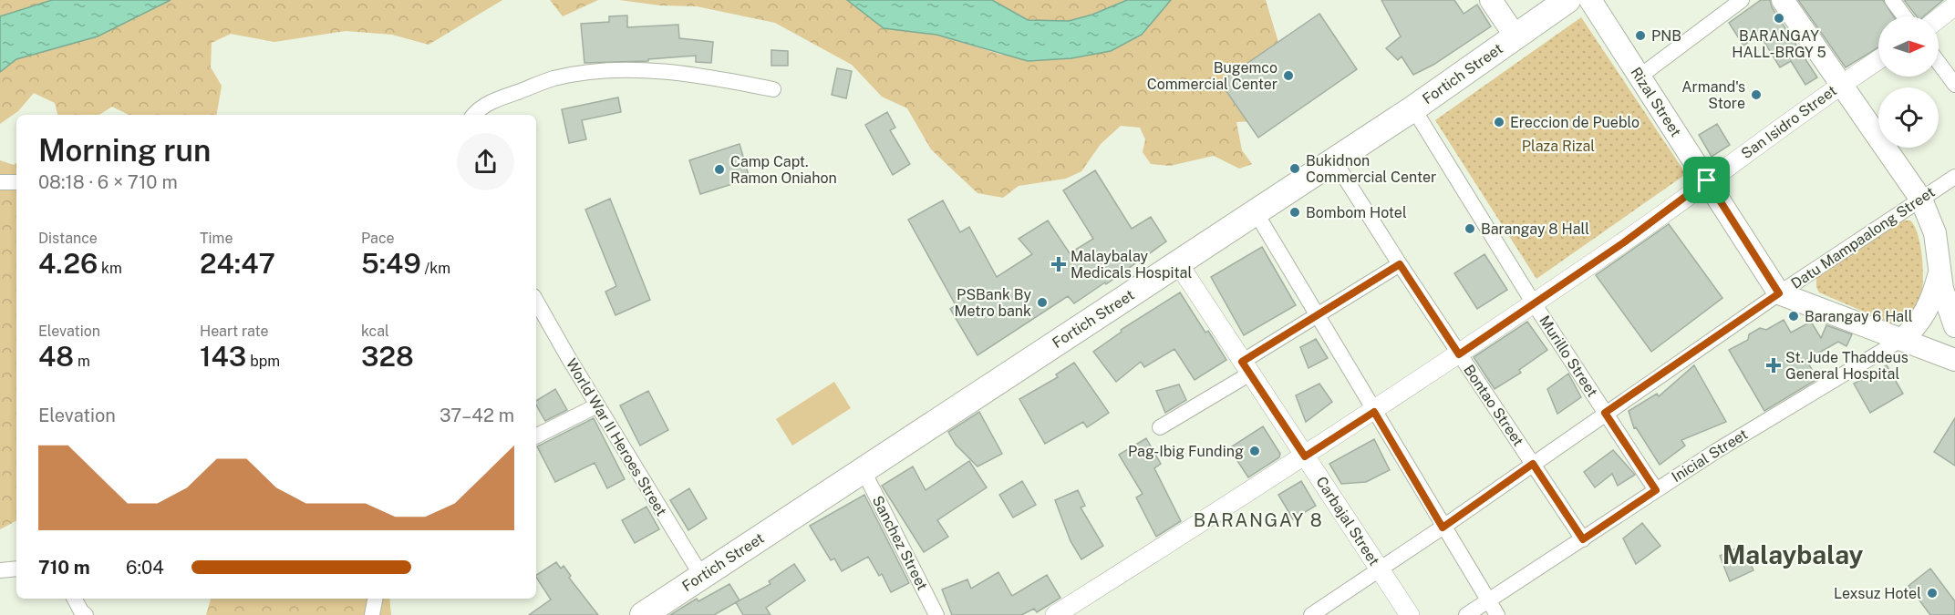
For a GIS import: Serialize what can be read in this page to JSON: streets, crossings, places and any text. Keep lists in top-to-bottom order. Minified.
{"streets":{"highway":["Fortich Street"],"main road":["Rizal Street"],"street":["San Isidro Street","Datu Mampaalong Street","Murillo Street","Bontao Street","World War II Heroes Street","Inicial Street","Carbajal Street","Sanchez Street"]},"crossings":[["Fortich Street","Murillo Street"],["Fortich Street","Bontao Street"],["Fortich Street","World War II Heroes Street"],["Fortich Street","Carbajal Street"],["Fortich Street","Sanchez Street"],["Rizal Street","San Isidro Street"],["Rizal Street","Datu Mampaalong Street"],["San Isidro Street","Murillo Street"],["San Isidro Street","Bontao Street"],["San Isidro Street","Carbajal Street"],["Datu Mampaalong Street","Murillo Street"],["Datu Mampaalong Street","Bontao Street"],["Datu Mampaalong Street","Carbajal Street"],["Murillo Street","Inicial Street"],["Bontao Street","Inicial Street"]],"districts":["BARANGAY 8","Malaybalay"],"parks":["Plaza Rizal"],"places":{"other":["BARANGAY HALL-BRGY 5","PNB","Bugemco Commercial Center","Armand's Store","Ereccion de Pueblo","Bukidnon Commercial Center","Camp Capt. Ramon Oniahon","Bombom Hotel","Barangay 8 Hall","PSBank By Metro bank","Barangay 6 Hall","Pag-Ibig Funding","Lexsuz Hotel"],"health":["Malaybalay Medicals Hospital","St. Jude Thaddeus General Hospital"]},"north":"right","page":{"heading":["Morning run","08:18 · 6 × 710 m"],"stats":[["Distance","4.26 km"],["Time","24:47"],["Pace","5:49 /km"],["Elevation","48 m"],["Heart rate","143 bpm"],["kcal","328"]],"chart":["Elevation","37–42 m"],"list":[{"name":"710 m","note":"6:04"}]}}
